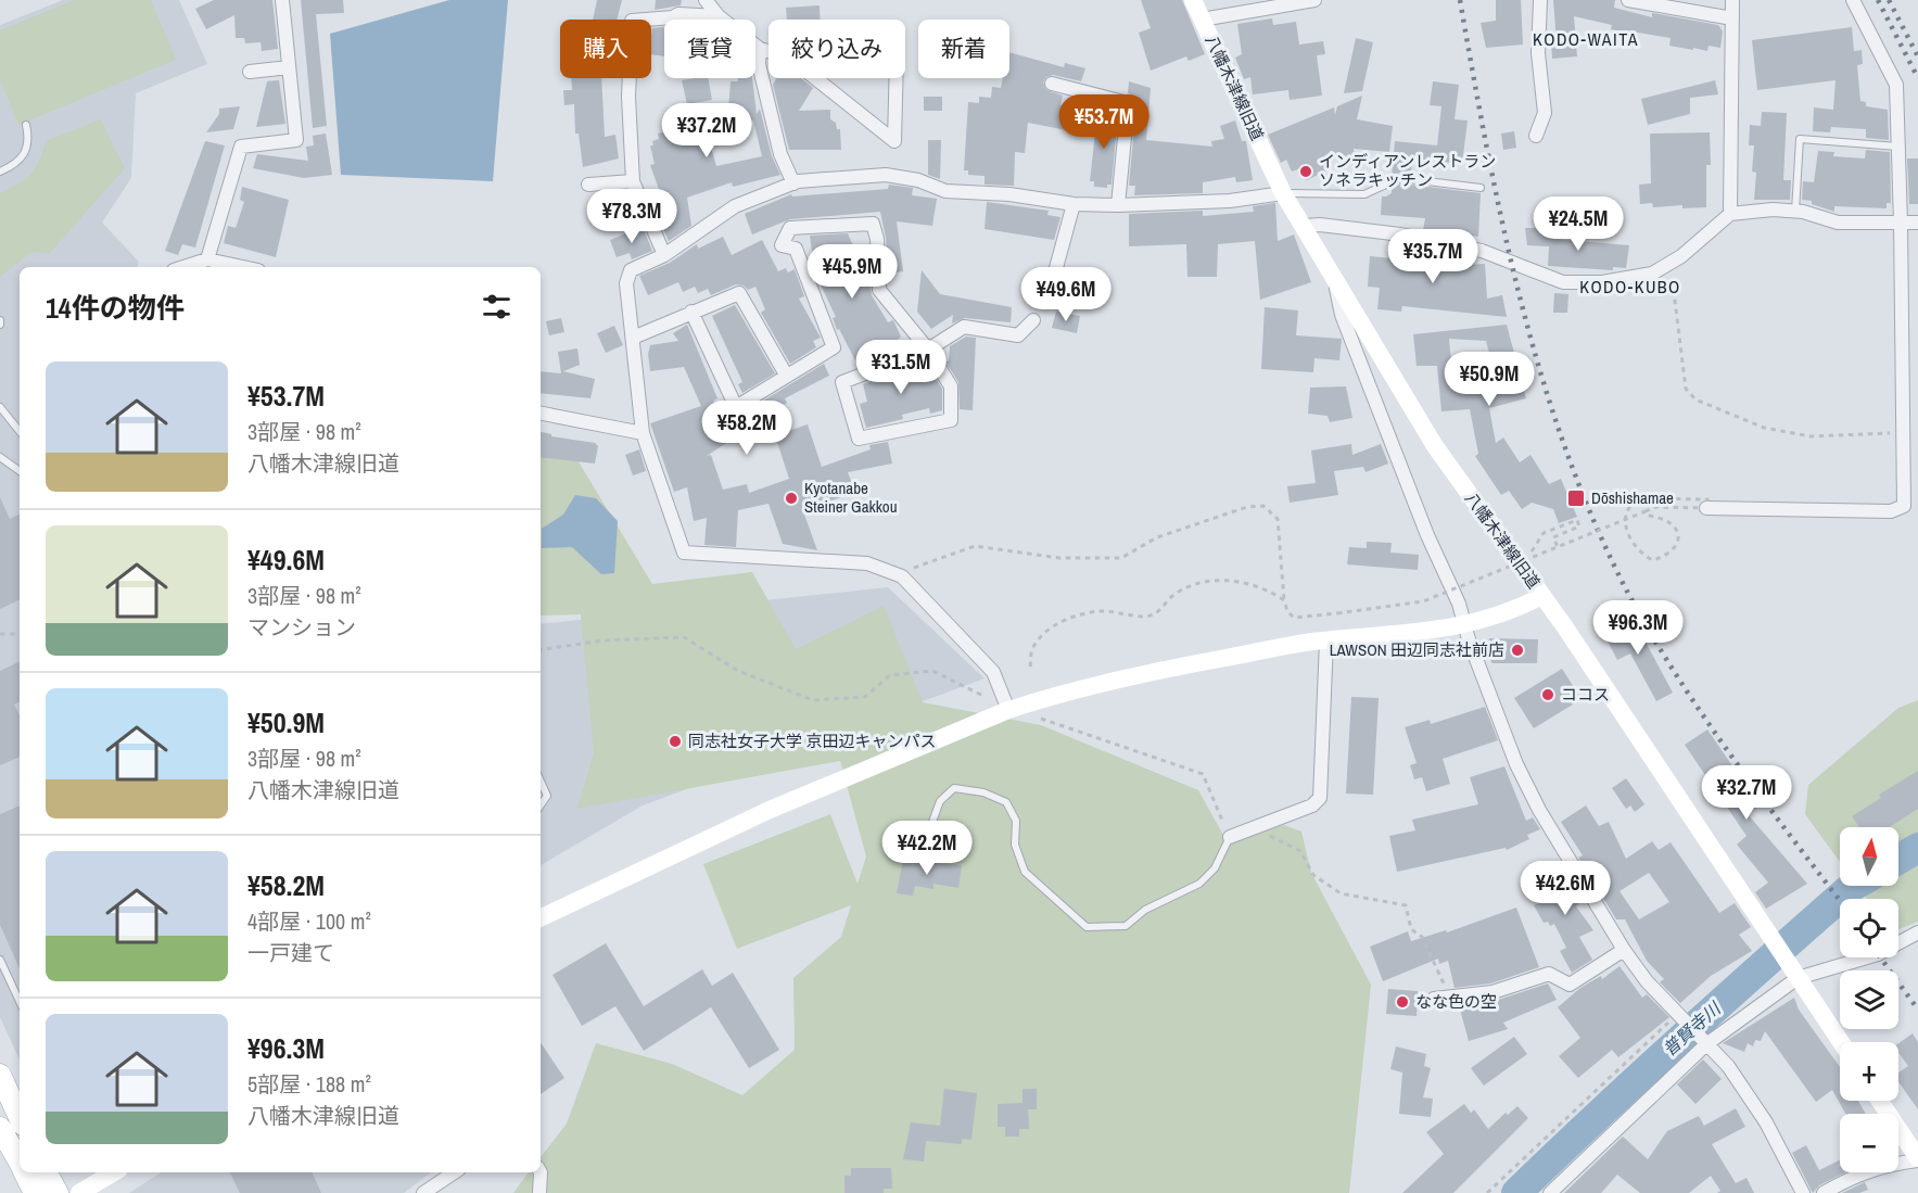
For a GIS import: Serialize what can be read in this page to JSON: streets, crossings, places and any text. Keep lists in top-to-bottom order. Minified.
{"streets":{"street":["八幡木津線旧道"]},"districts":["KODO-WAITA","KODO-KUBO"],"water":["普賢寺川"],"places":{"other":["インディアンレストラン ソネラキッチン","Kyotanabe Steiner Gakkou","LAWSON 田辺同志社前店","ココス","同志社女子大学 京田辺キャンパス","なな色の空"],"transit":["Dōshishamae"]},"north":"top","page":{"chip":["購入","賃貸","絞り込み","新着"],"price":["¥53.7M","¥37.2M","¥78.3M","¥24.5M","¥35.7M","¥45.9M","¥49.6M","¥31.5M","¥50.9M","¥58.2M","¥96.3M","¥32.7M","¥42.2M","¥42.6M"],"heading":"14件の物件","list":[{"name":"¥53.7M","note":"3部屋 · 98 m² · 八幡木津線旧道"},{"name":"¥49.6M","note":"3部屋 · 98 m² · マンション"},{"name":"¥50.9M","note":"3部屋 · 98 m² · 八幡木津線旧道"},{"name":"¥58.2M","note":"4部屋 · 100 m² · 一戸建て"},{"name":"¥96.3M","note":"5部屋 · 188 m² · 八幡木津線旧道"}],"map_buttons":["+","−"]}}
